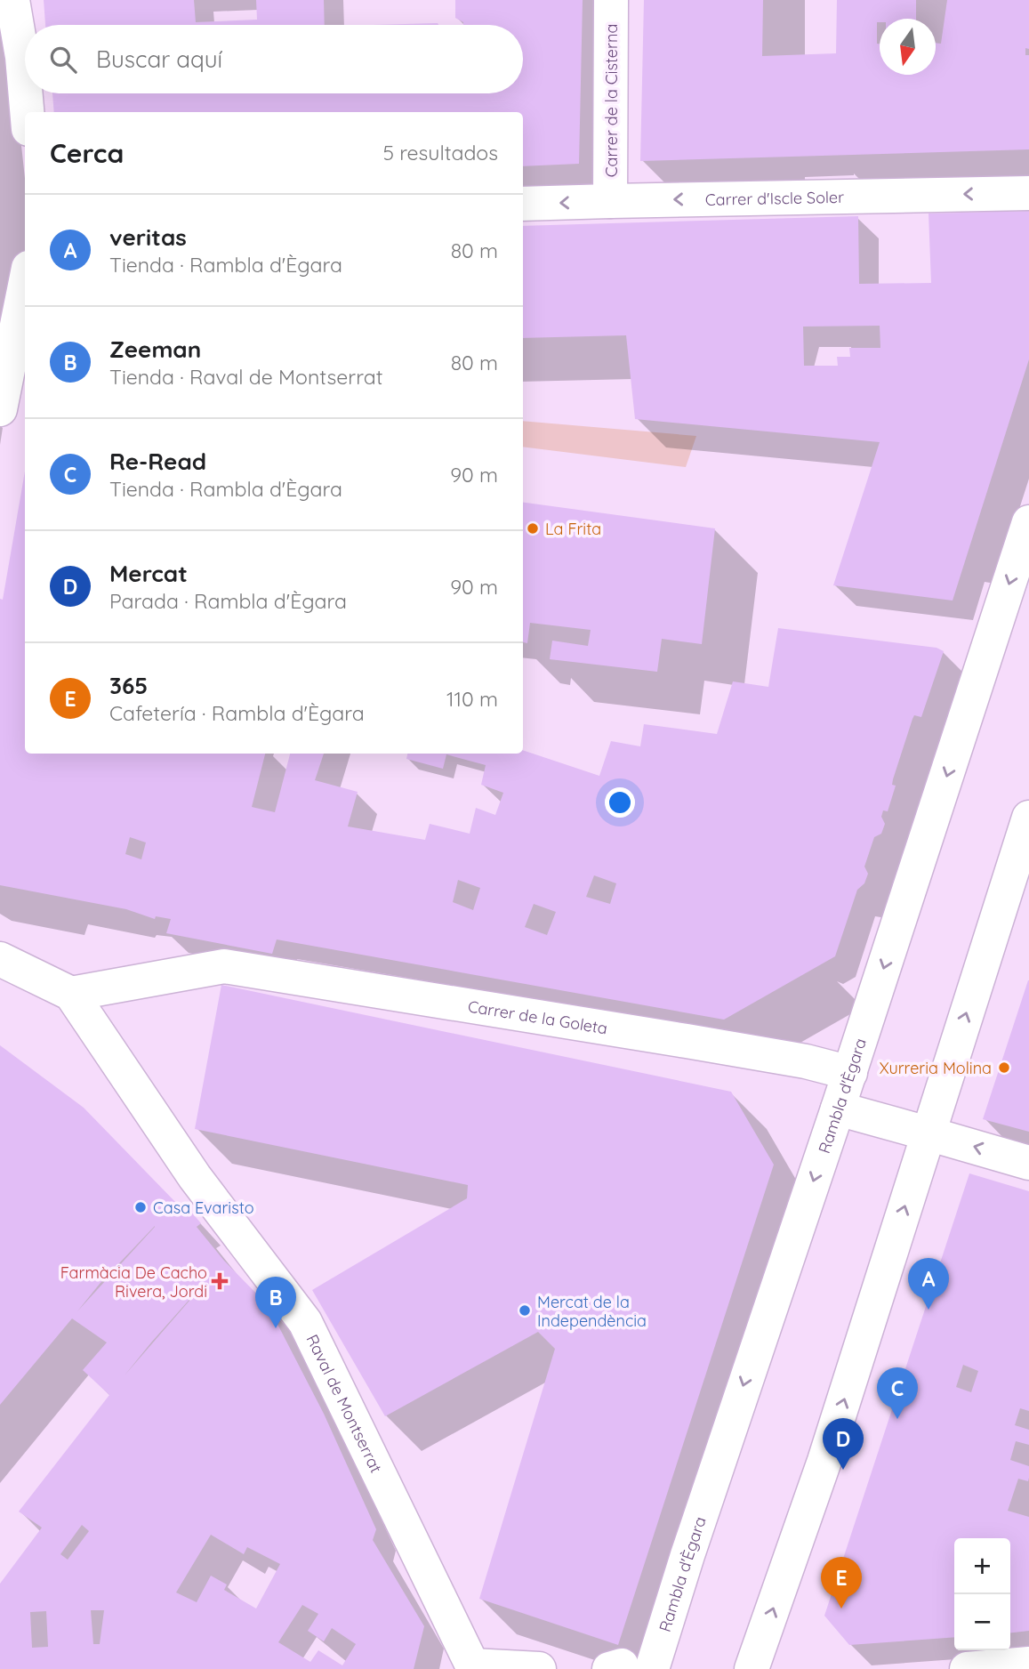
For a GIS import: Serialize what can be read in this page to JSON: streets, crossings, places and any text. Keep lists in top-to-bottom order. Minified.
{"streets":{"street":["Carrer de la Cisterna","Carrer d'Iscle Soler","Carrer de la Goleta","Rambla d'Ègara","Raval de Montserrat"]},"crossings":[["Carrer de la Cisterna","Carrer d'Iscle Soler"],["Carrer de la Goleta","Rambla d'Ègara"],["Carrer de la Goleta","Raval de Montserrat"]],"one_way":["Carrer d'Iscle Soler"],"places":{"other":["La Frita","Xurreria Molina","Casa Evaristo","Mercat de la Independència"],"health":["Farmàcia De Cacho Rivera, Jordi"]},"north":"bottom","page":{"search":"Buscar aquí","heading":["Cerca","5 resultados"],"list":[{"mark":"A","name":"veritas","note":"Tienda · Rambla d'Ègara","value":"80 m"},{"mark":"B","name":"Zeeman","note":"Tienda · Raval de Montserrat","value":"80 m"},{"mark":"C","name":"Re-Read","note":"Tienda · Rambla d'Ègara","value":"90 m"},{"mark":"D","name":"Mercat","note":"Parada · Rambla d'Ègara","value":"90 m"},{"mark":"E","name":"365","note":"Cafetería · Rambla d'Ègara","value":"110 m"}],"pins":["A","B","C","D","E"],"map_buttons":["+","−"]}}
